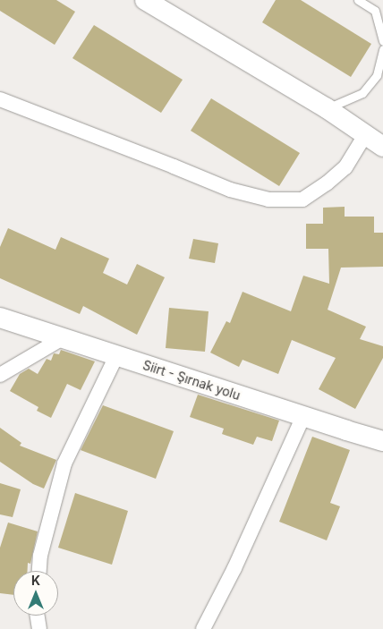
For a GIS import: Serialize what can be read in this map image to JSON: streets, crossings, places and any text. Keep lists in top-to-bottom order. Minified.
{"streets":{"street":["Siirt - Şırnak yolu"]},"north":"top"}
